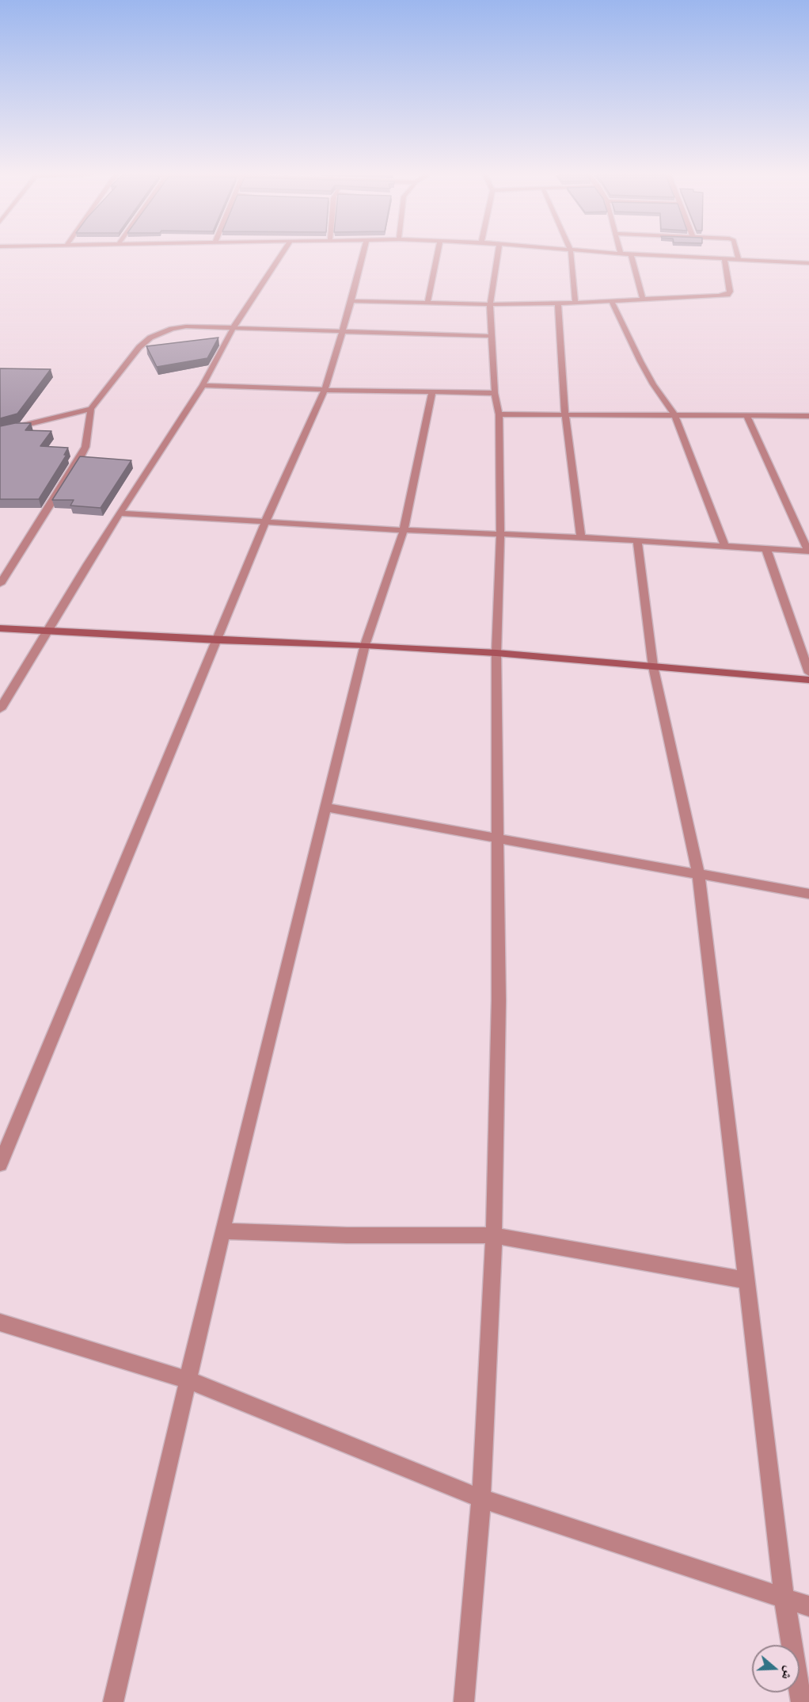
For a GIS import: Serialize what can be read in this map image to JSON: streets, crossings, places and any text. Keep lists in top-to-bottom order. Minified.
{"north":"right"}
